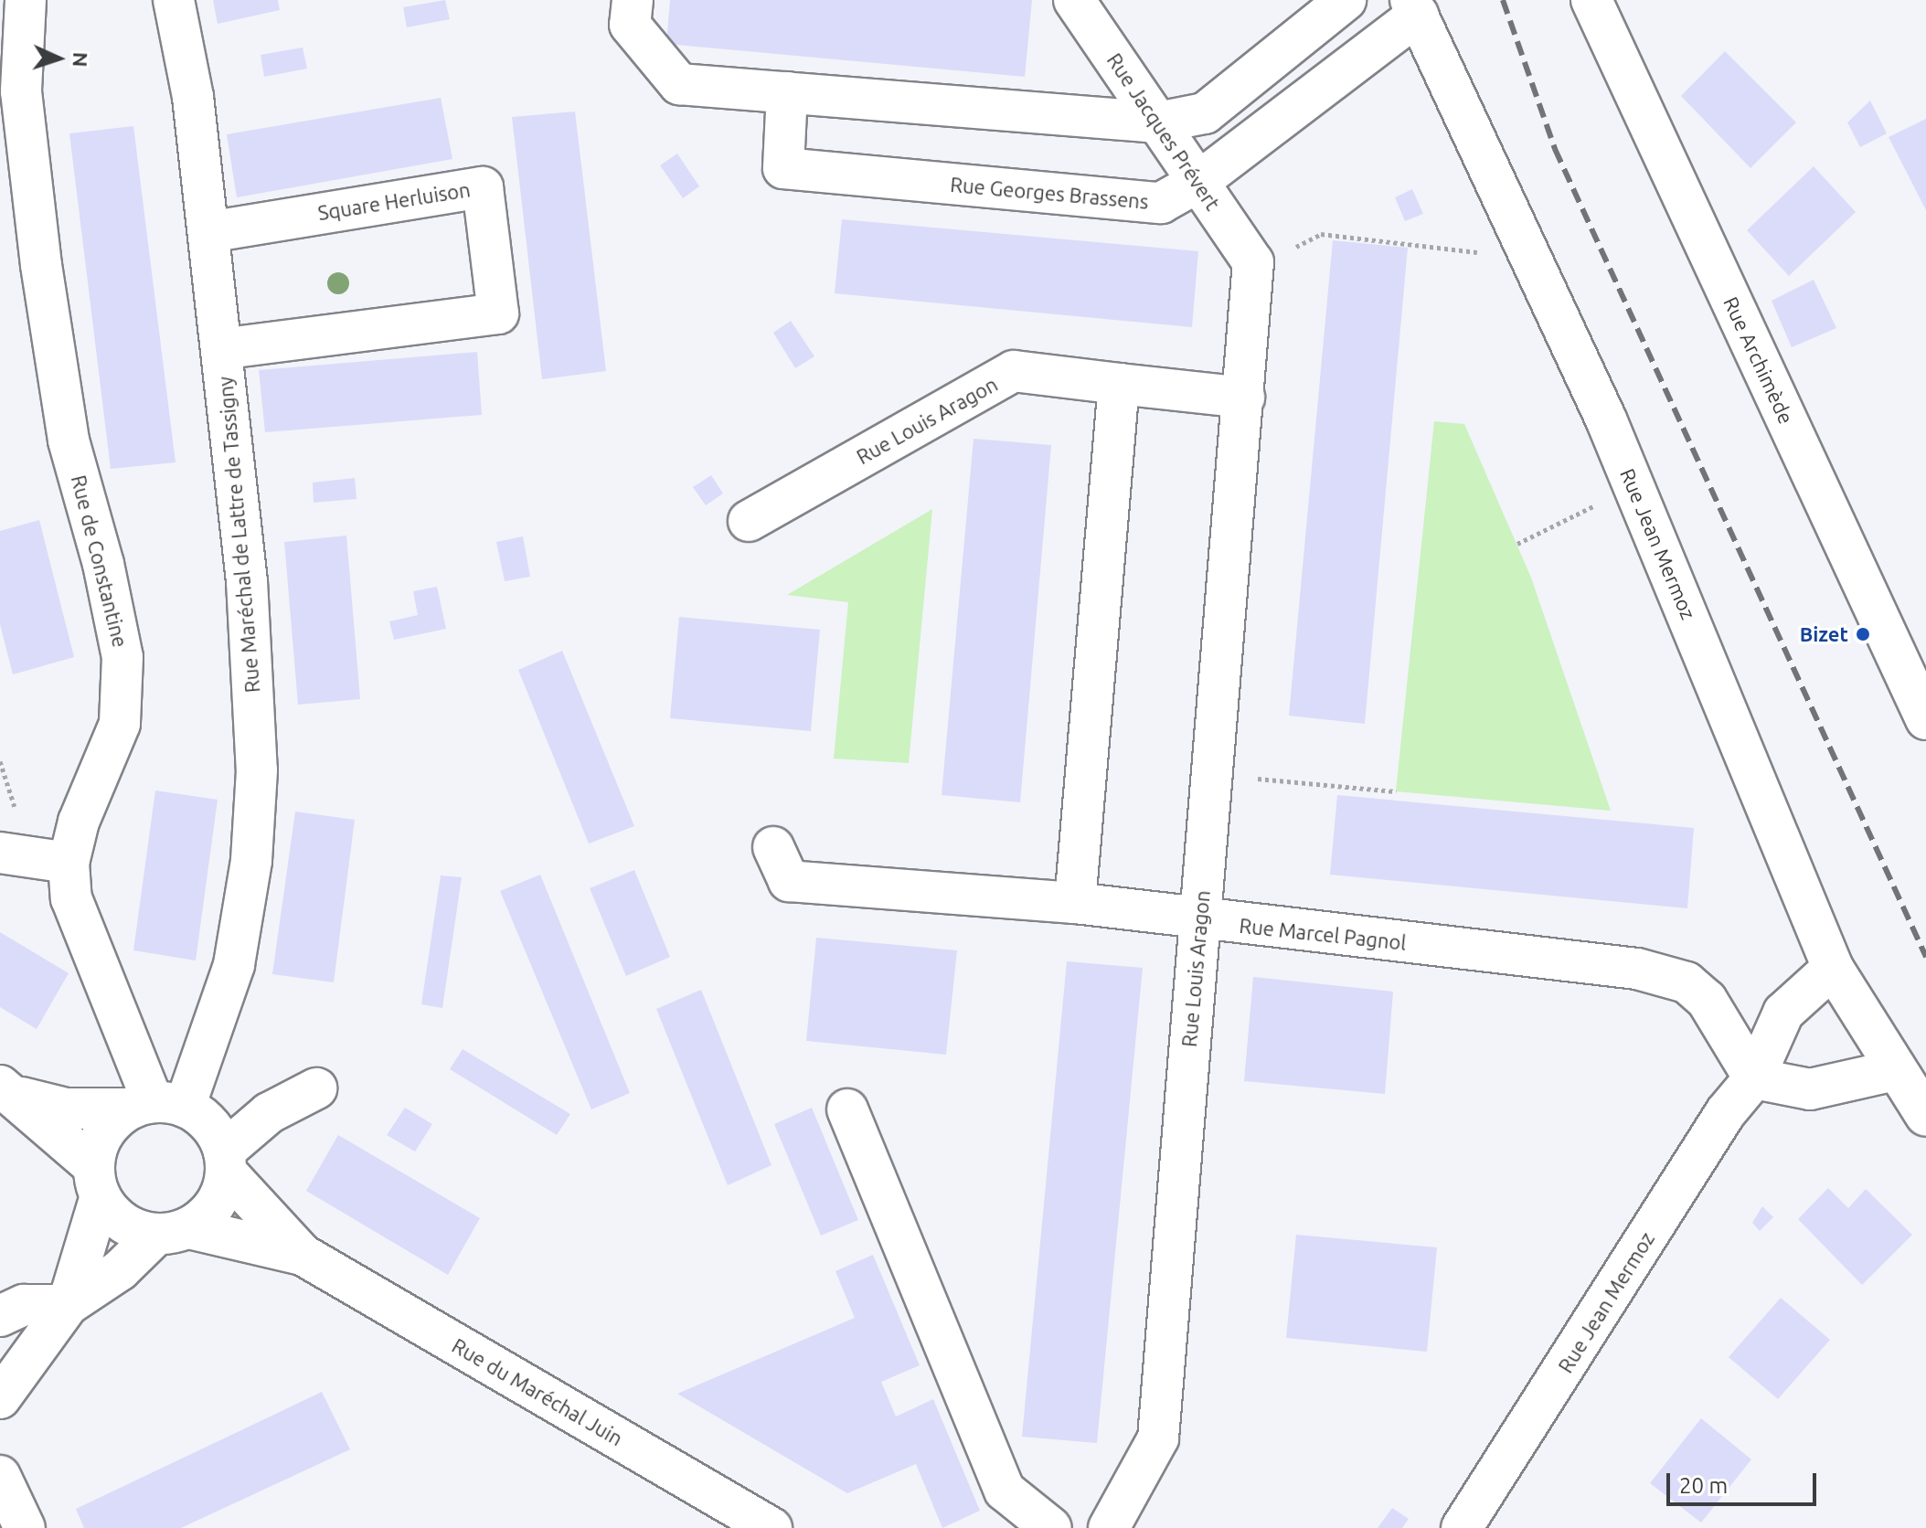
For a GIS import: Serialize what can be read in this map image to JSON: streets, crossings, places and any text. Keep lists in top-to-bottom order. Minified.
{"streets":{"street":["Rue Jacques Prévert","Rue Georges Brassens","Square Herluison","Rue Archimède","Rue Louis Aragon","Rue Maréchal de Lattre de Tassigny","Rue Jean Mermoz","Rue de Constantine","Rue Marcel Pagnol","Rue du Maréchal Juin"]},"crossings":[["Rue Jacques Prévert","Rue Georges Brassens"],["Rue Jacques Prévert","Rue Louis Aragon"],["Rue Georges Brassens","Rue Jean Mermoz"],["Square Herluison","Rue Maréchal de Lattre de Tassigny"],["Rue Louis Aragon","Rue Marcel Pagnol"],["Rue Maréchal de Lattre de Tassigny","Rue de Constantine"],["Rue Maréchal de Lattre de Tassigny","Rue du Maréchal Juin"],["Rue Jean Mermoz","Rue Marcel Pagnol"],["Rue de Constantine","Rue du Maréchal Juin"]],"places":["Bizet"],"scale_bar":"20 m","north":"right"}
